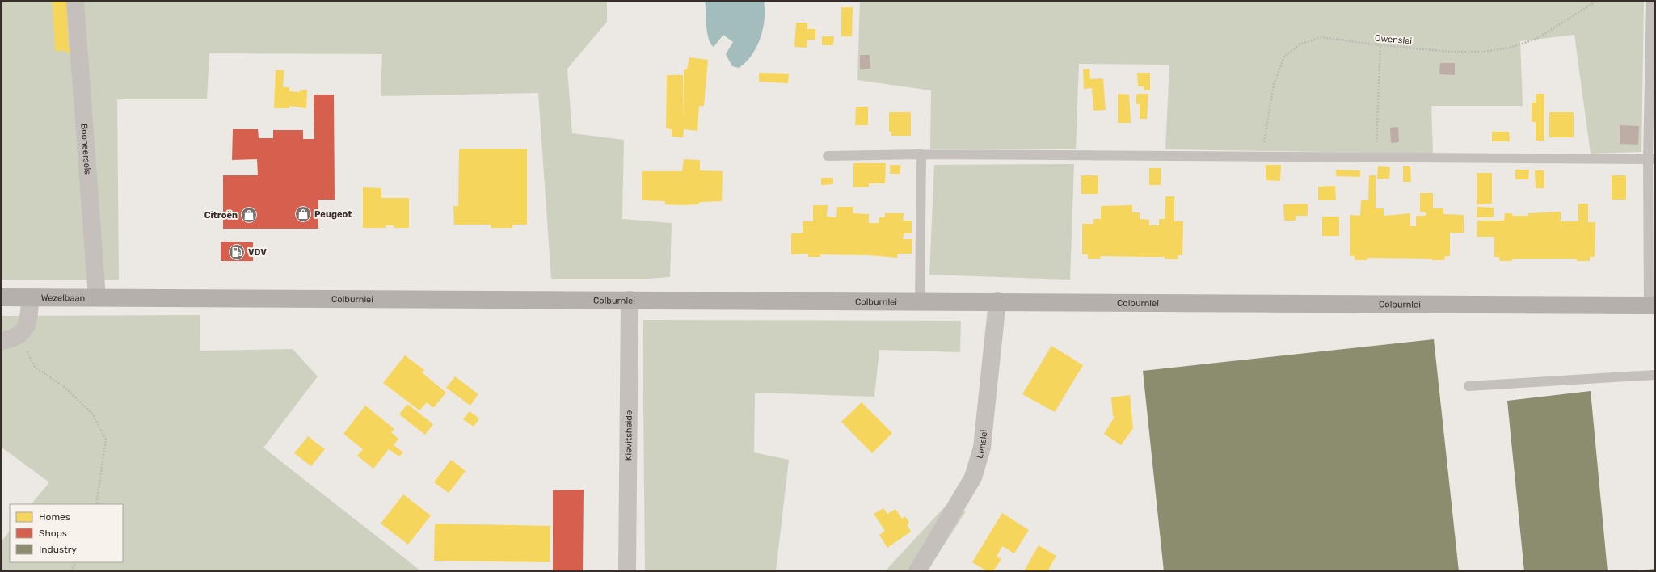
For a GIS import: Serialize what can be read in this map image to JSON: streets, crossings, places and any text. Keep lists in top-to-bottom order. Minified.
{"streets":{"street":["Booneersels","Wezelbaan","Colburnlei","Kievitsheide","Lenslei"],"path":["Owenslei"]},"crossings":[["Booneersels","Wezelbaan"],["Booneersels","Colburnlei"],["Wezelbaan","Colburnlei"],["Colburnlei","Kievitsheide"],["Colburnlei","Lenslei"]],"places":{"shop":["Peugeot","Citroën"],"fuel station":["VDV"]},"legend":["Homes","Shops","Industry"]}
